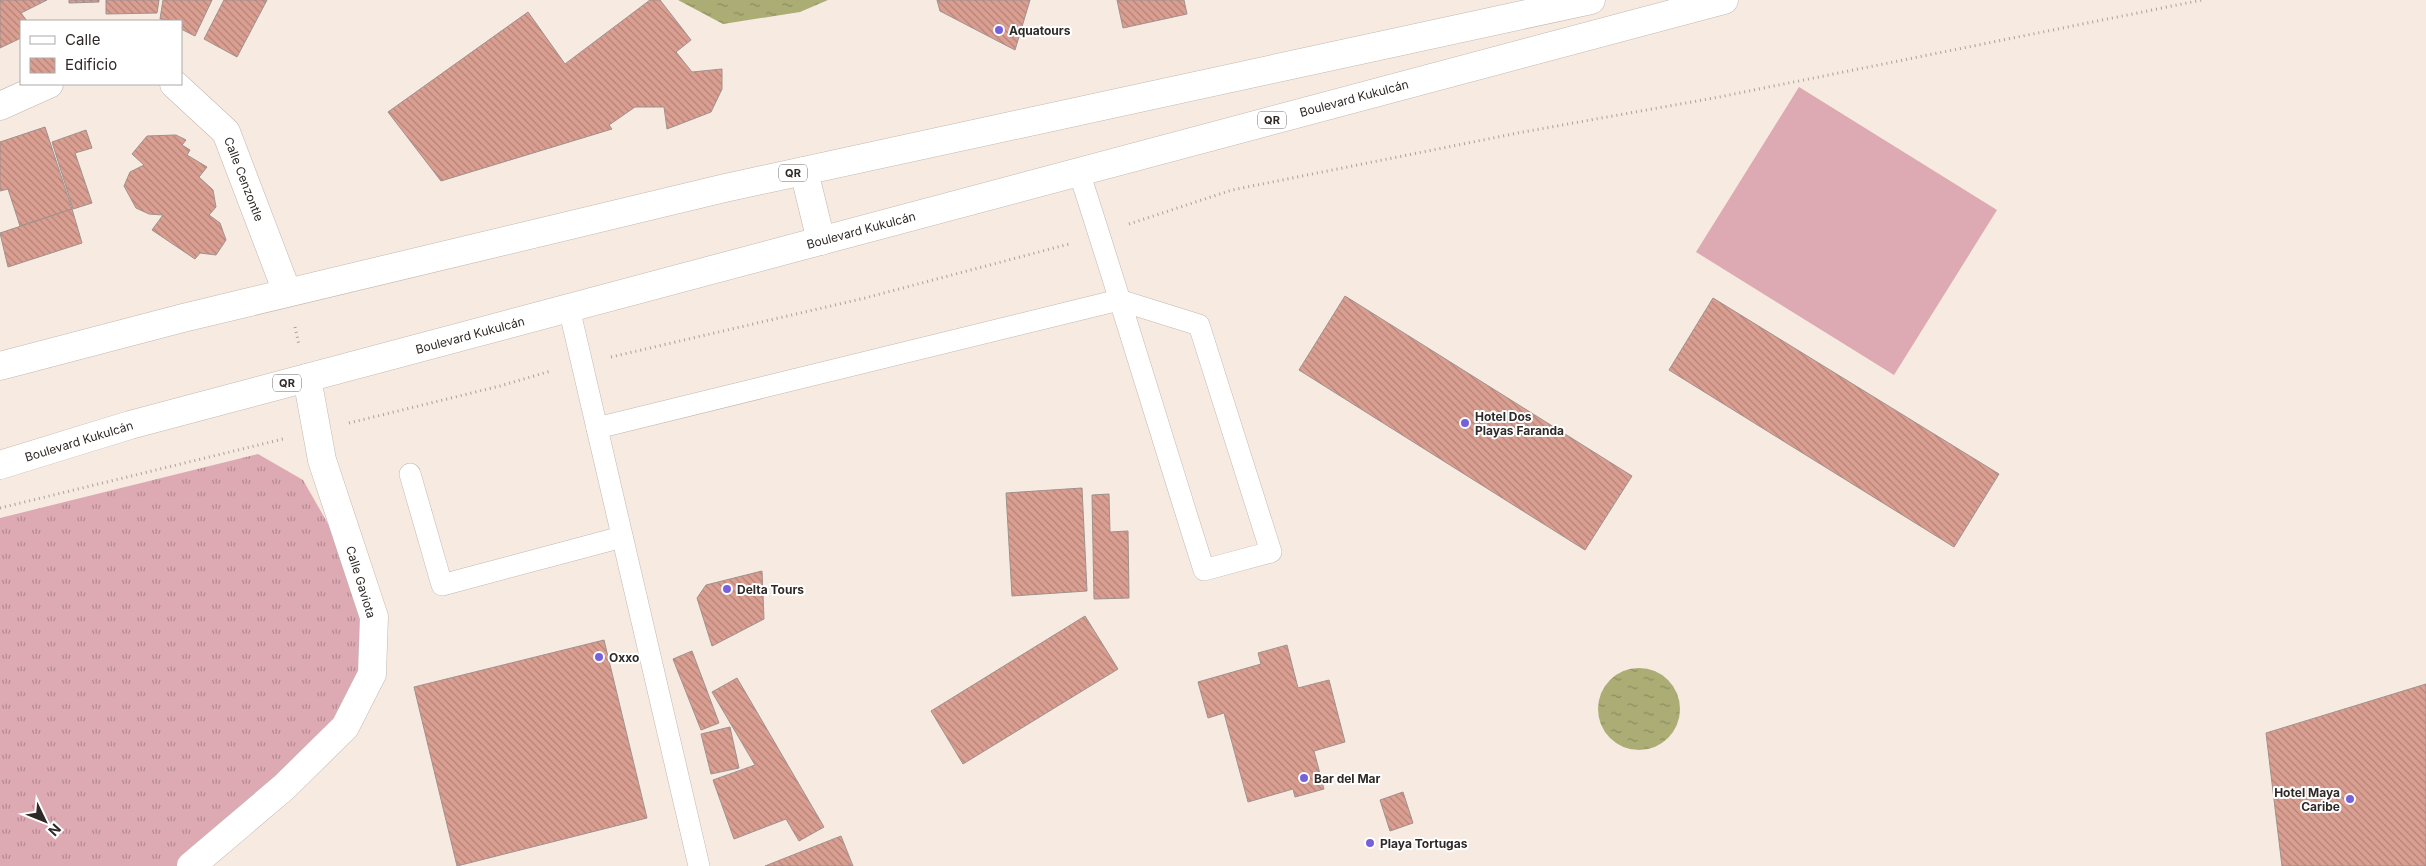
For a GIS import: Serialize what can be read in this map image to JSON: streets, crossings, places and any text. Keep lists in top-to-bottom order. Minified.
{"streets":{"main road":["Boulevard Kukulcán","QR","Calle Cenzontle","Calle Gaviota"]},"crossings":[["Boulevard Kukulcán","Calle Gaviota"],["QR","Calle Cenzontle"]],"places":["Aquatours","Hotel Dos Playas Faranda","Delta Tours","Oxxo","Bar del Mar","Hotel Maya Caribe","Playa Tortugas"],"legend":["Calle","Edificio"],"north":"bottom right"}
